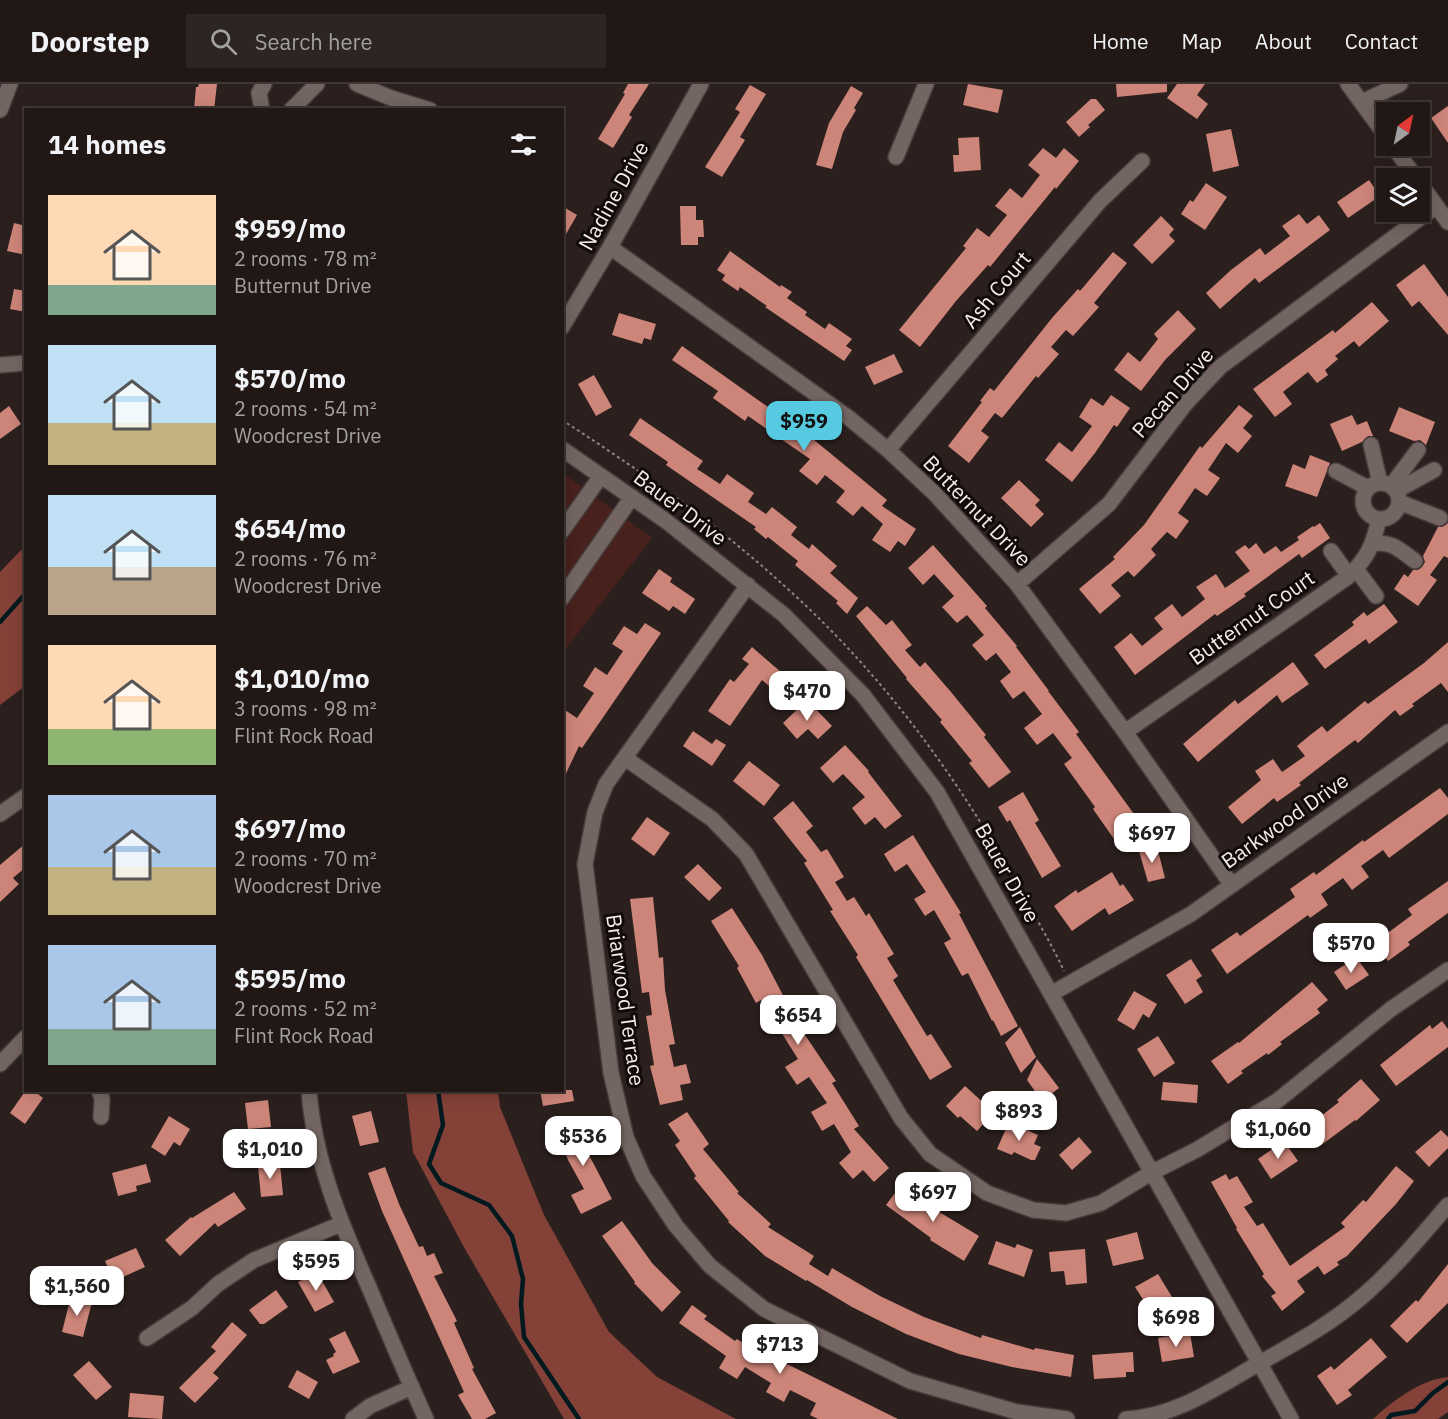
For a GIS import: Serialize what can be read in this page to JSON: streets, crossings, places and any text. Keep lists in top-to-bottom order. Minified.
{"streets":{"street":["Nadine Drive","Ash Court","Pecan Drive","Bauer Drive","Butternut Drive","Butternut Court","Barkwood Drive","Briarwood Terrace"]},"crossings":[["Nadine Drive","Butternut Drive"],["Ash Court","Butternut Drive"],["Pecan Drive","Butternut Drive"],["Bauer Drive","Barkwood Drive"],["Bauer Drive","Briarwood Terrace"],["Butternut Drive","Butternut Court"],["Butternut Drive","Barkwood Drive"]],"north":"top right","page":{"header":"Doorstep","search":"Search here","nav":["Home","Map","About","Contact"],"heading":"14 homes","list":[{"name":"$959/mo","note":"2 rooms · 78 m² · Butternut Drive"},{"name":"$570/mo","note":"2 rooms · 54 m² · Woodcrest Drive"},{"name":"$654/mo","note":"2 rooms · 76 m² · Woodcrest Drive"},{"name":"$1,010/mo","note":"3 rooms · 98 m² · Flint Rock Road"},{"name":"$697/mo","note":"2 rooms · 70 m² · Woodcrest Drive"},{"name":"$595/mo","note":"2 rooms · 52 m² · Flint Rock Road"}],"price":["$959","$470","$697","$570","$654","$893","$1,060","$536","$1,010","$697","$595","$1,560","$698","$713"]}}
